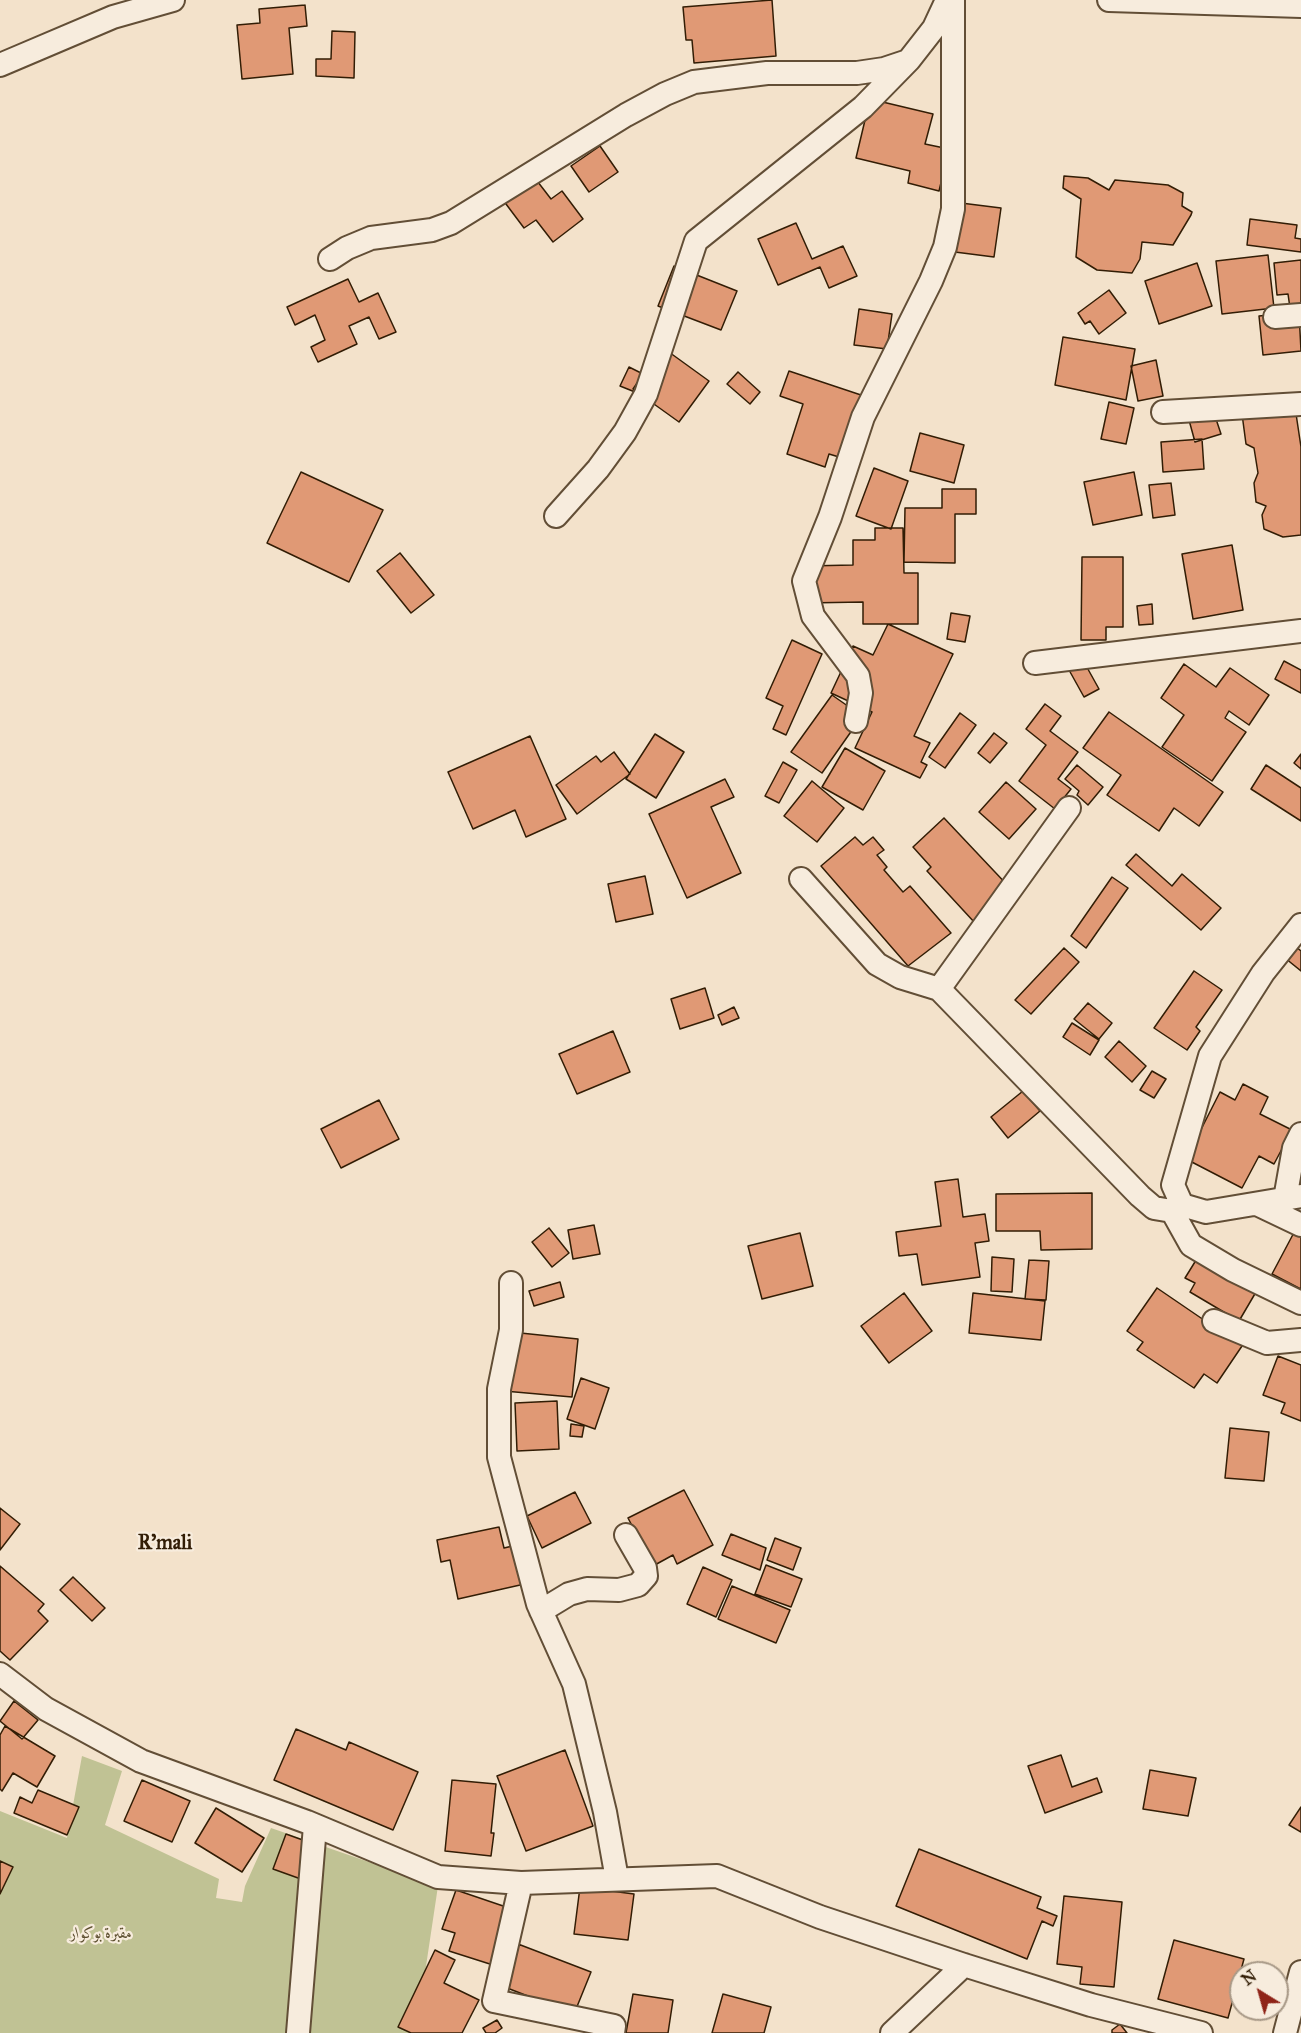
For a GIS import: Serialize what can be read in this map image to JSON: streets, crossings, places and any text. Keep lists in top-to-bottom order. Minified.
{"districts":["R'mali"],"parks":["مقبرة بوكوار"],"north":"top left"}
